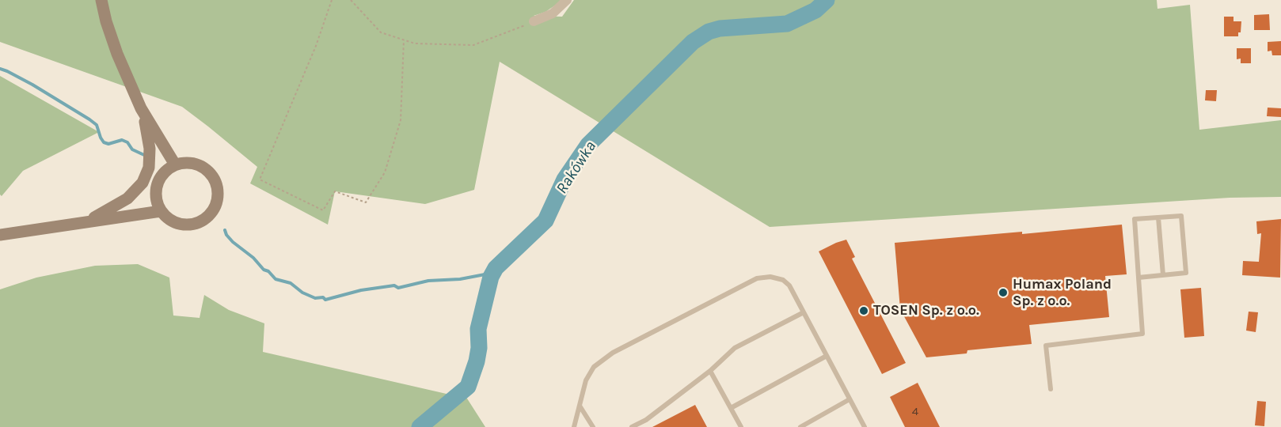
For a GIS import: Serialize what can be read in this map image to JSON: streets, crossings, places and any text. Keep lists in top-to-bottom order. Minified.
{"water":["Rakówka"],"places":["Humax Poland Sp. z o.o.","TOSEN Sp. z o.o."],"house_numbers":["4"]}
